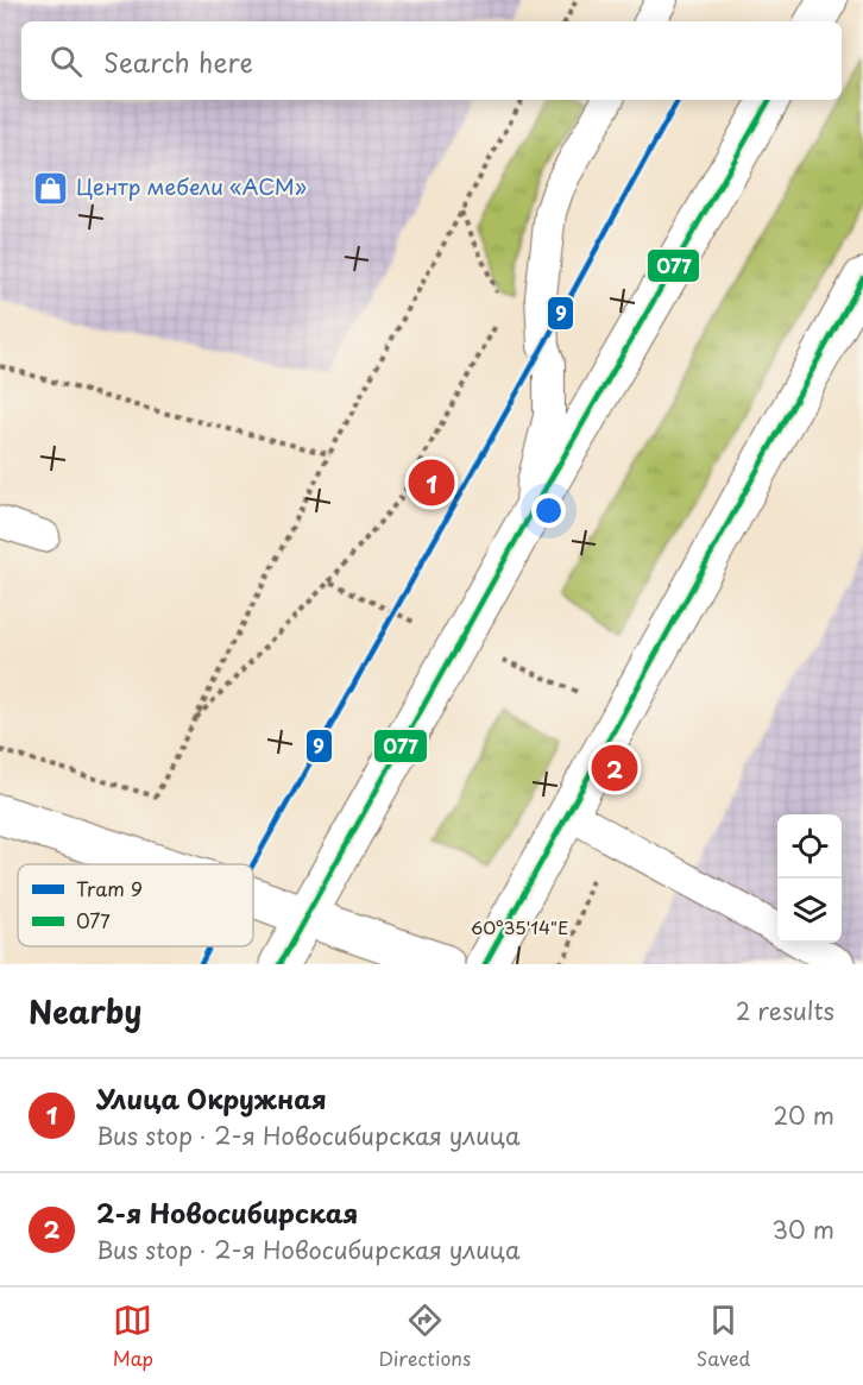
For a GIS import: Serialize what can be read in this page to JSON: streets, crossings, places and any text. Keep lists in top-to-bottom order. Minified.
{"places":{"shop":["Центр мебели «АСМ»"]},"lines":["tram line 9","transit line 077"],"legend":["Tram 9","077"],"page":{"search":"Search here","pins":["1","2"],"heading":["Nearby","2 results"],"list":[{"mark":"1","name":"Улица Окружная","note":"Bus stop · 2-я Новосибирская улица","value":"20 m"},{"mark":"2","name":"2-я Новосибирская","note":"Bus stop · 2-я Новосибирская улица","value":"30 m"}],"nav":["Map","Directions","Saved"]},"coordinates":["60°35'14\"E"]}
